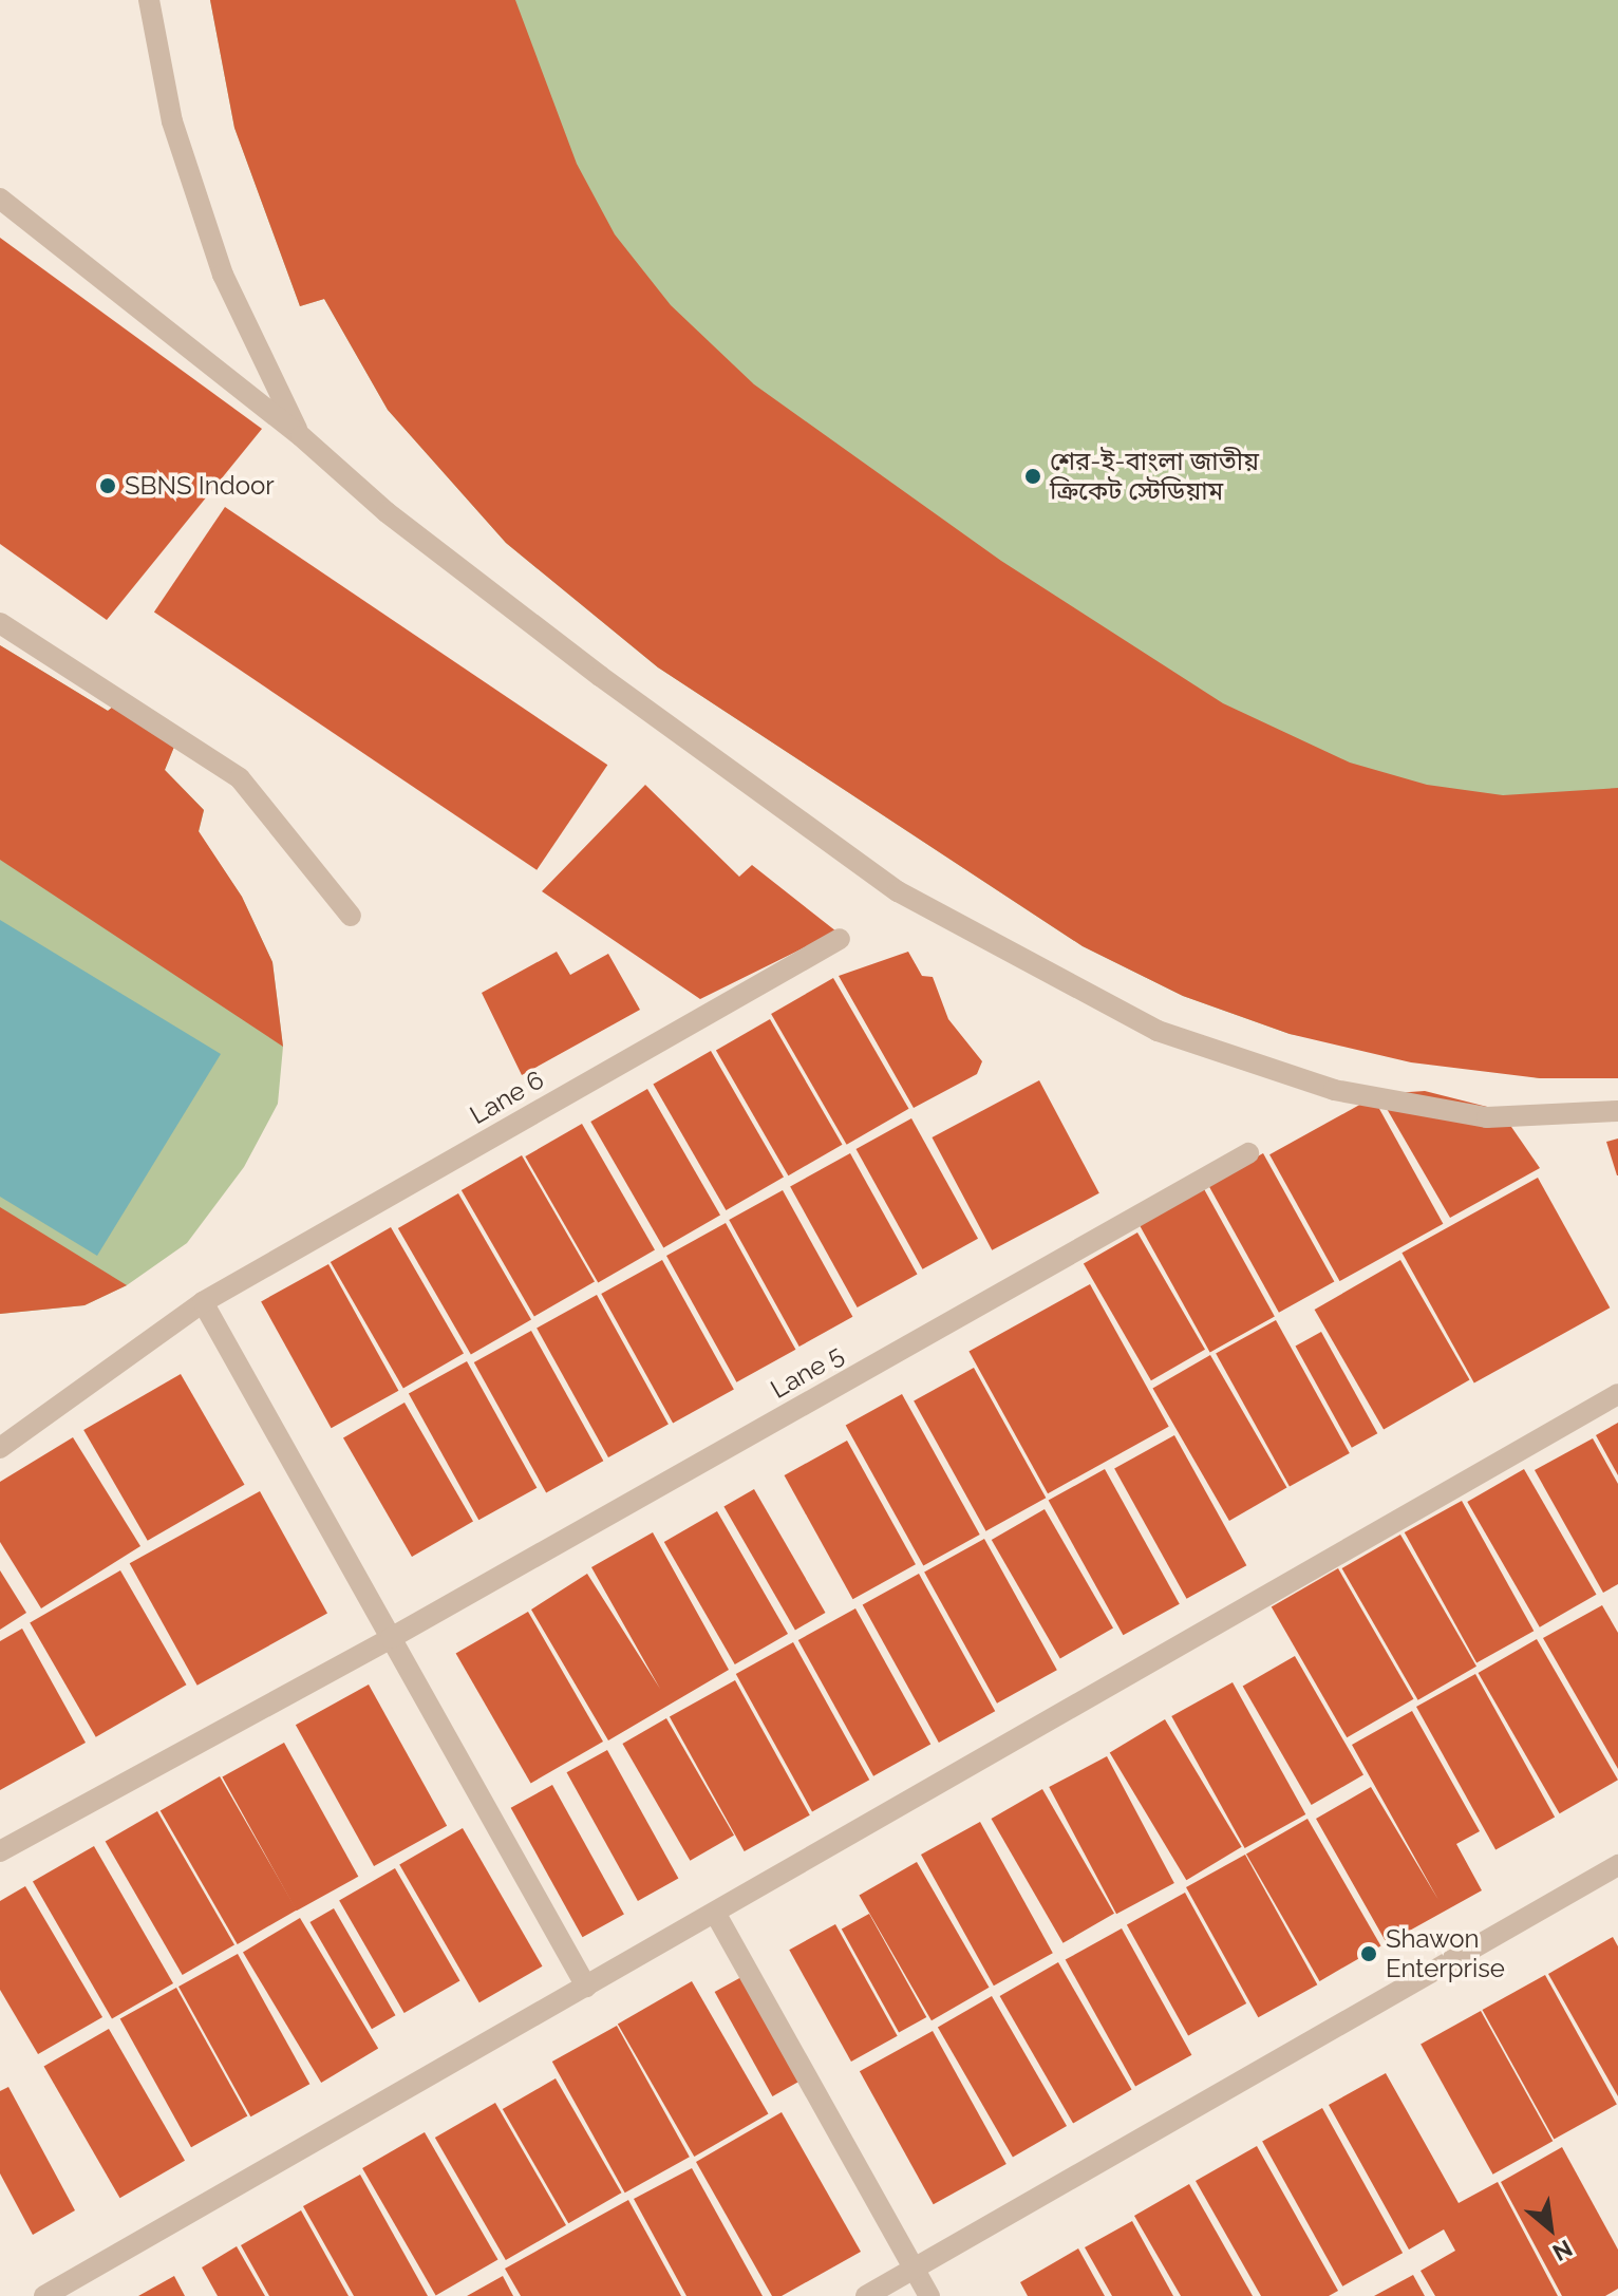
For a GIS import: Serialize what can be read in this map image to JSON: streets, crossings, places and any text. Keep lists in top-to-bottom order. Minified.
{"streets":{"street":["Lane 6","Lane 5"]},"places":["শের-ই-বাংলা জাতীয় ক্রিকেট স্টেডিয়াম","SBNS Indoor","Shawon Enterprise"],"north":"bottom right"}
